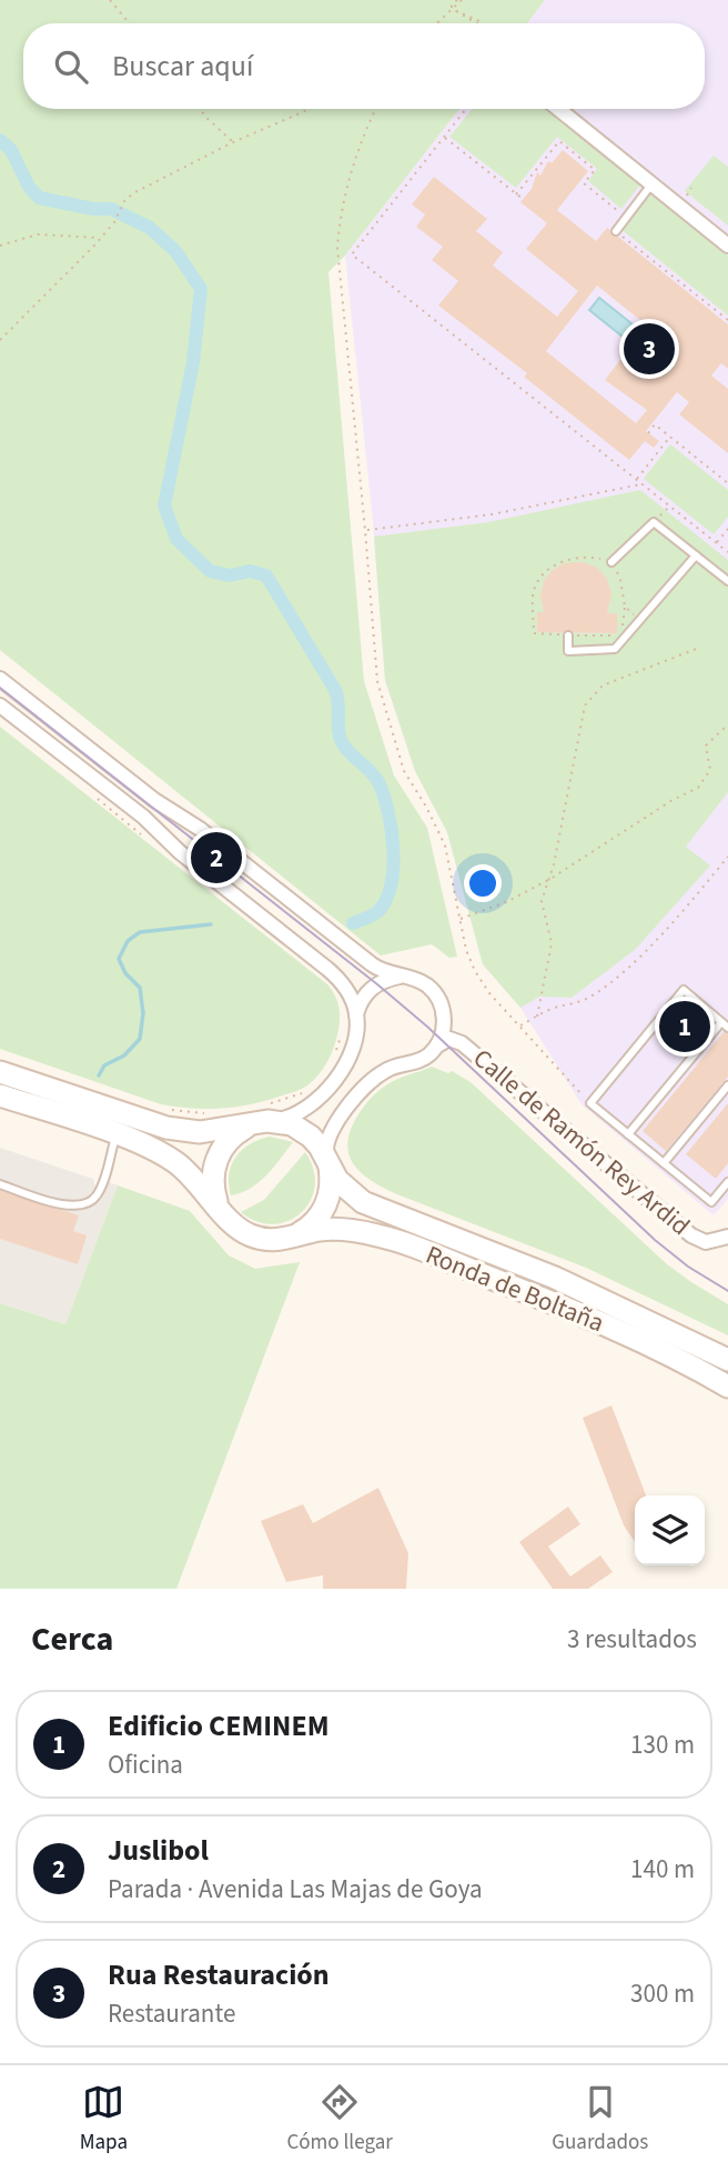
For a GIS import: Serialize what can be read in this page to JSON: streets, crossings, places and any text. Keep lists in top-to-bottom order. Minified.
{"streets":{"main road":["Ronda de Boltaña"],"street":["Calle de Ramón Rey Ardid"]},"page":{"search":"Buscar aquí","pins":["3","2","1"],"heading":["Cerca","3 resultados"],"list":[{"mark":"1","name":"Edificio CEMINEM","note":"Oficina","value":"130 m"},{"mark":"2","name":"Juslibol","note":"Parada · Avenida Las Majas de Goya","value":"140 m"},{"mark":"3","name":"Rua Restauración","note":"Restaurante","value":"300 m"}],"nav":["Mapa","Cómo llegar","Guardados"]}}
